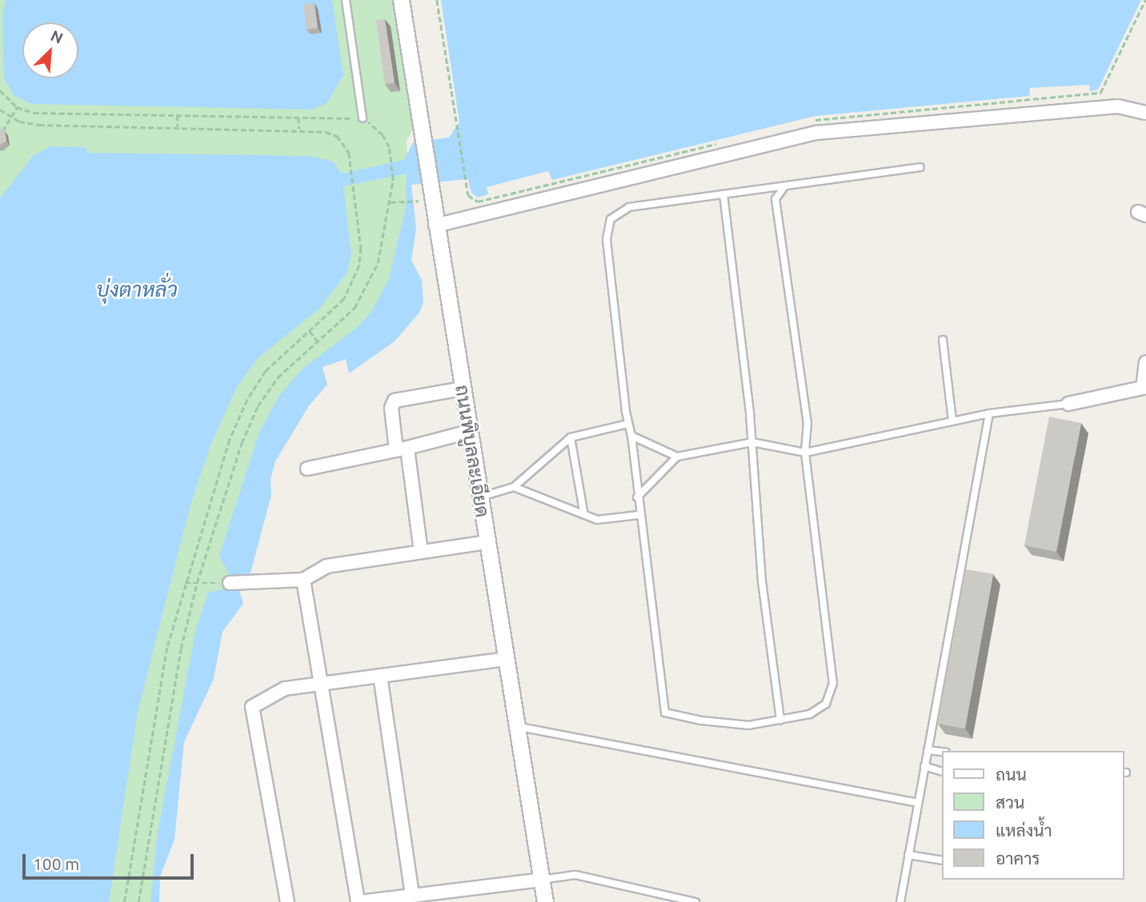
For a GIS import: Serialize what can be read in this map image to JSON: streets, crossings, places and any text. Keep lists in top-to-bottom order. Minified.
{"streets":{"street":["ถนนพิบูลละเอียด"]},"water":["บุ่งตาหลั่ว"],"legend":["ถนน","สวน","แหล่งน้ำ","อาคาร"],"scale_bar":"100 m","north":"top right"}
